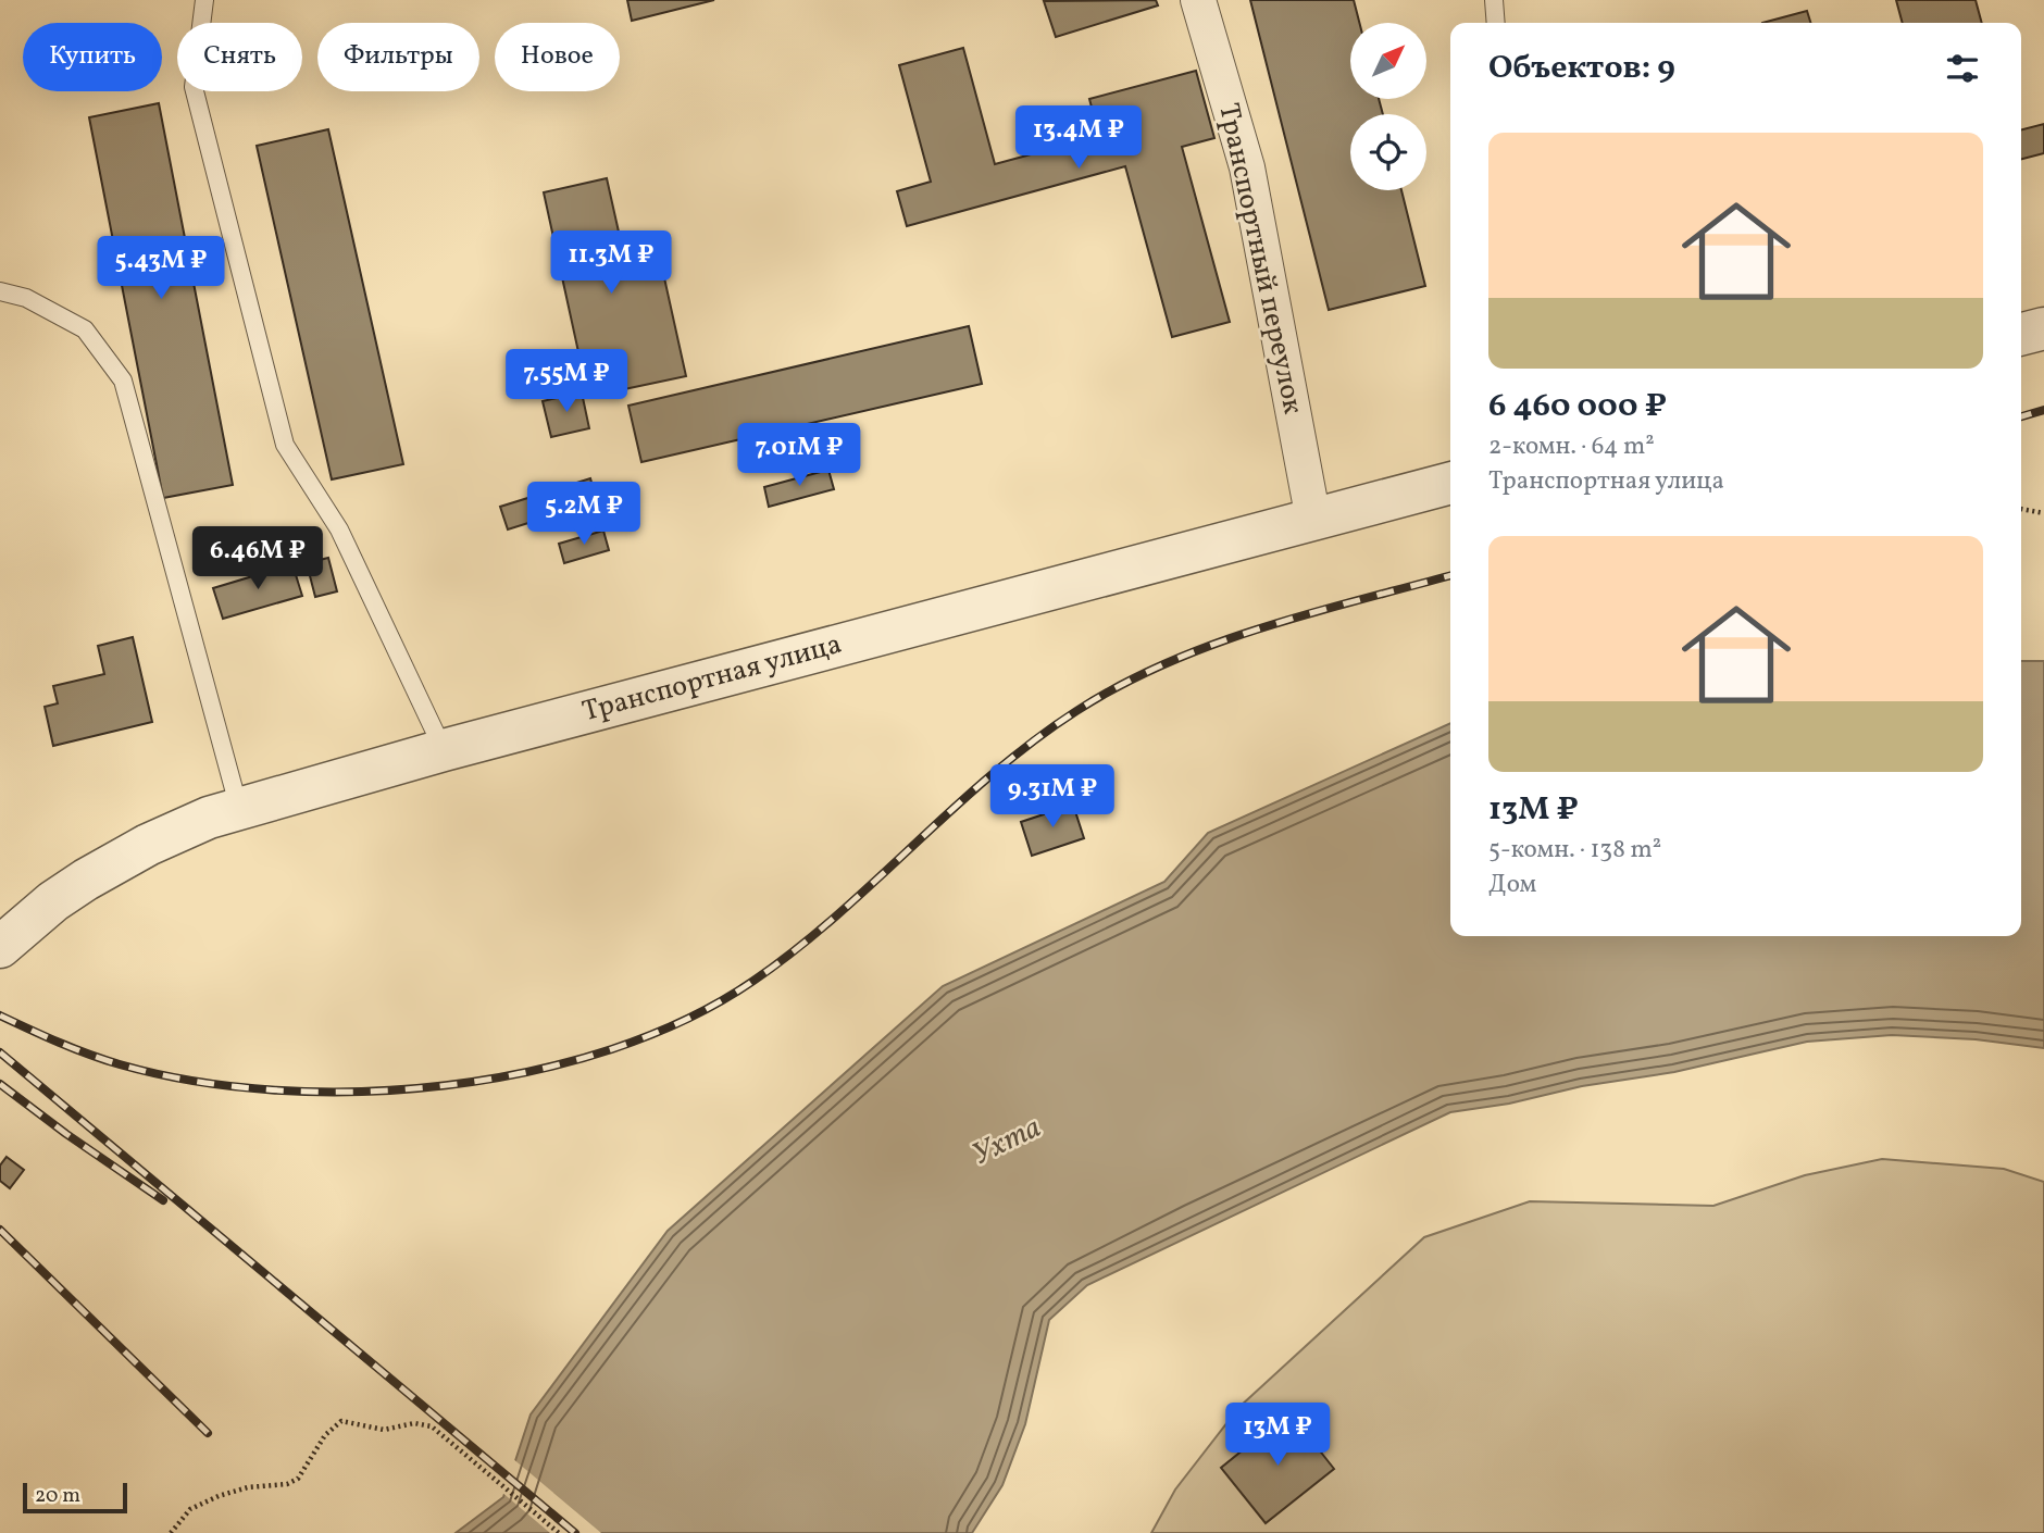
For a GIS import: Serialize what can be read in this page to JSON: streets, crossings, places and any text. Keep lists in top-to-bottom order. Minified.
{"streets":{"street":["Транспортный переулок","Транспортная улица"]},"crossings":[["Транспортный переулок","Транспортная улица"]],"water":["Ухта"],"scale_bar":"20 m","north":"top right","page":{"chip":["Купить","Снять","Фильтры","Новое"],"heading":"Объектов: 9","price":["13.4M ₽","11.3M ₽","5.43M ₽","7.55M ₽","7.01M ₽","5.2M ₽","6.46M ₽","9.31M ₽","13M ₽"],"list":[{"name":"6 460 000 ₽","note":"2-комн. · 64 m² · Транспортная улица"},{"name":"13M ₽","note":"5-комн. · 138 m² · Дом"}],"scale":"20 m"}}
